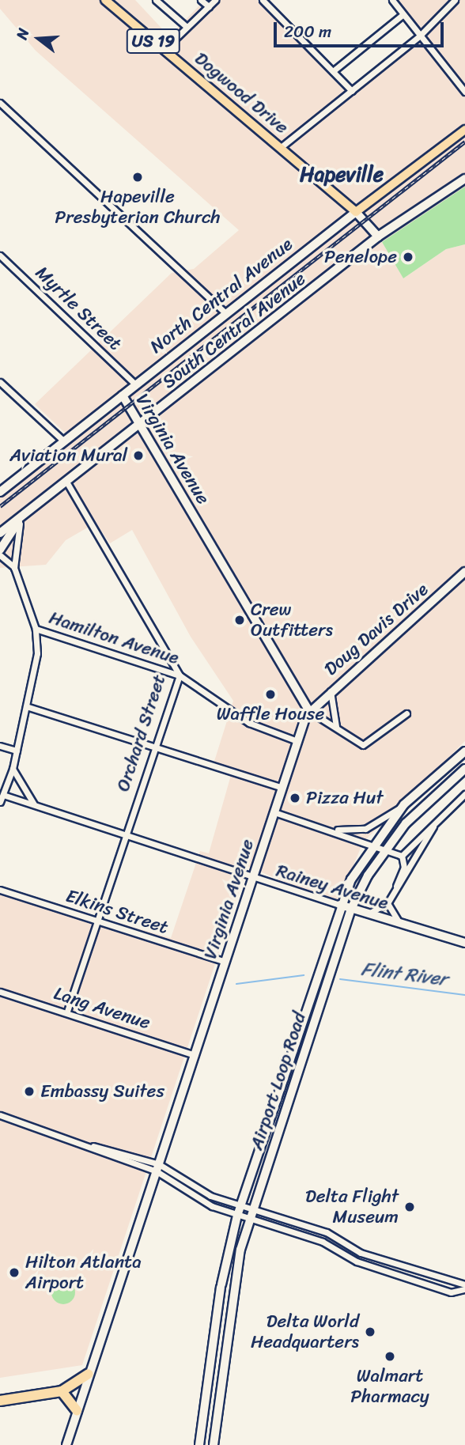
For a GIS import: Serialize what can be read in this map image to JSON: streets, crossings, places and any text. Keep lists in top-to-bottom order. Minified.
{"streets":{"main road":["US 19","Dogwood Drive","North Central Avenue","South Central Avenue","Virginia Avenue","Doug Davis Drive","Rainey Avenue","Airport Loop Road"],"street":["Myrtle Street","Hamilton Avenue","Orchard Street","Elkins Street","Lang Avenue"]},"crossings":[["Dogwood Drive","North Central Avenue"],["North Central Avenue","Myrtle Street"],["North Central Avenue","Virginia Avenue"],["South Central Avenue","Virginia Avenue"],["South Central Avenue","Orchard Street"],["Virginia Avenue","Doug Davis Drive"],["Virginia Avenue","Hamilton Avenue"],["Virginia Avenue","Rainey Avenue"],["Virginia Avenue","Elkins Street"],["Virginia Avenue","Lang Avenue"],["Hamilton Avenue","Orchard Street"],["Orchard Street","Rainey Avenue"],["Orchard Street","Elkins Street"],["Orchard Street","Lang Avenue"],["Rainey Avenue","Airport Loop Road"]],"districts":["Hapeville"],"water":["Flint River"],"places":["Hapeville Presbyterian Church","Penelope","Aviation Mural","Crew Outfitters","Waffle House","Pizza Hut","Embassy Suites","Delta Flight Museum","Hilton Atlanta Airport","Delta World Headquarters","Walmart Pharmacy"],"scale_bar":"200 m","north":"left"}
